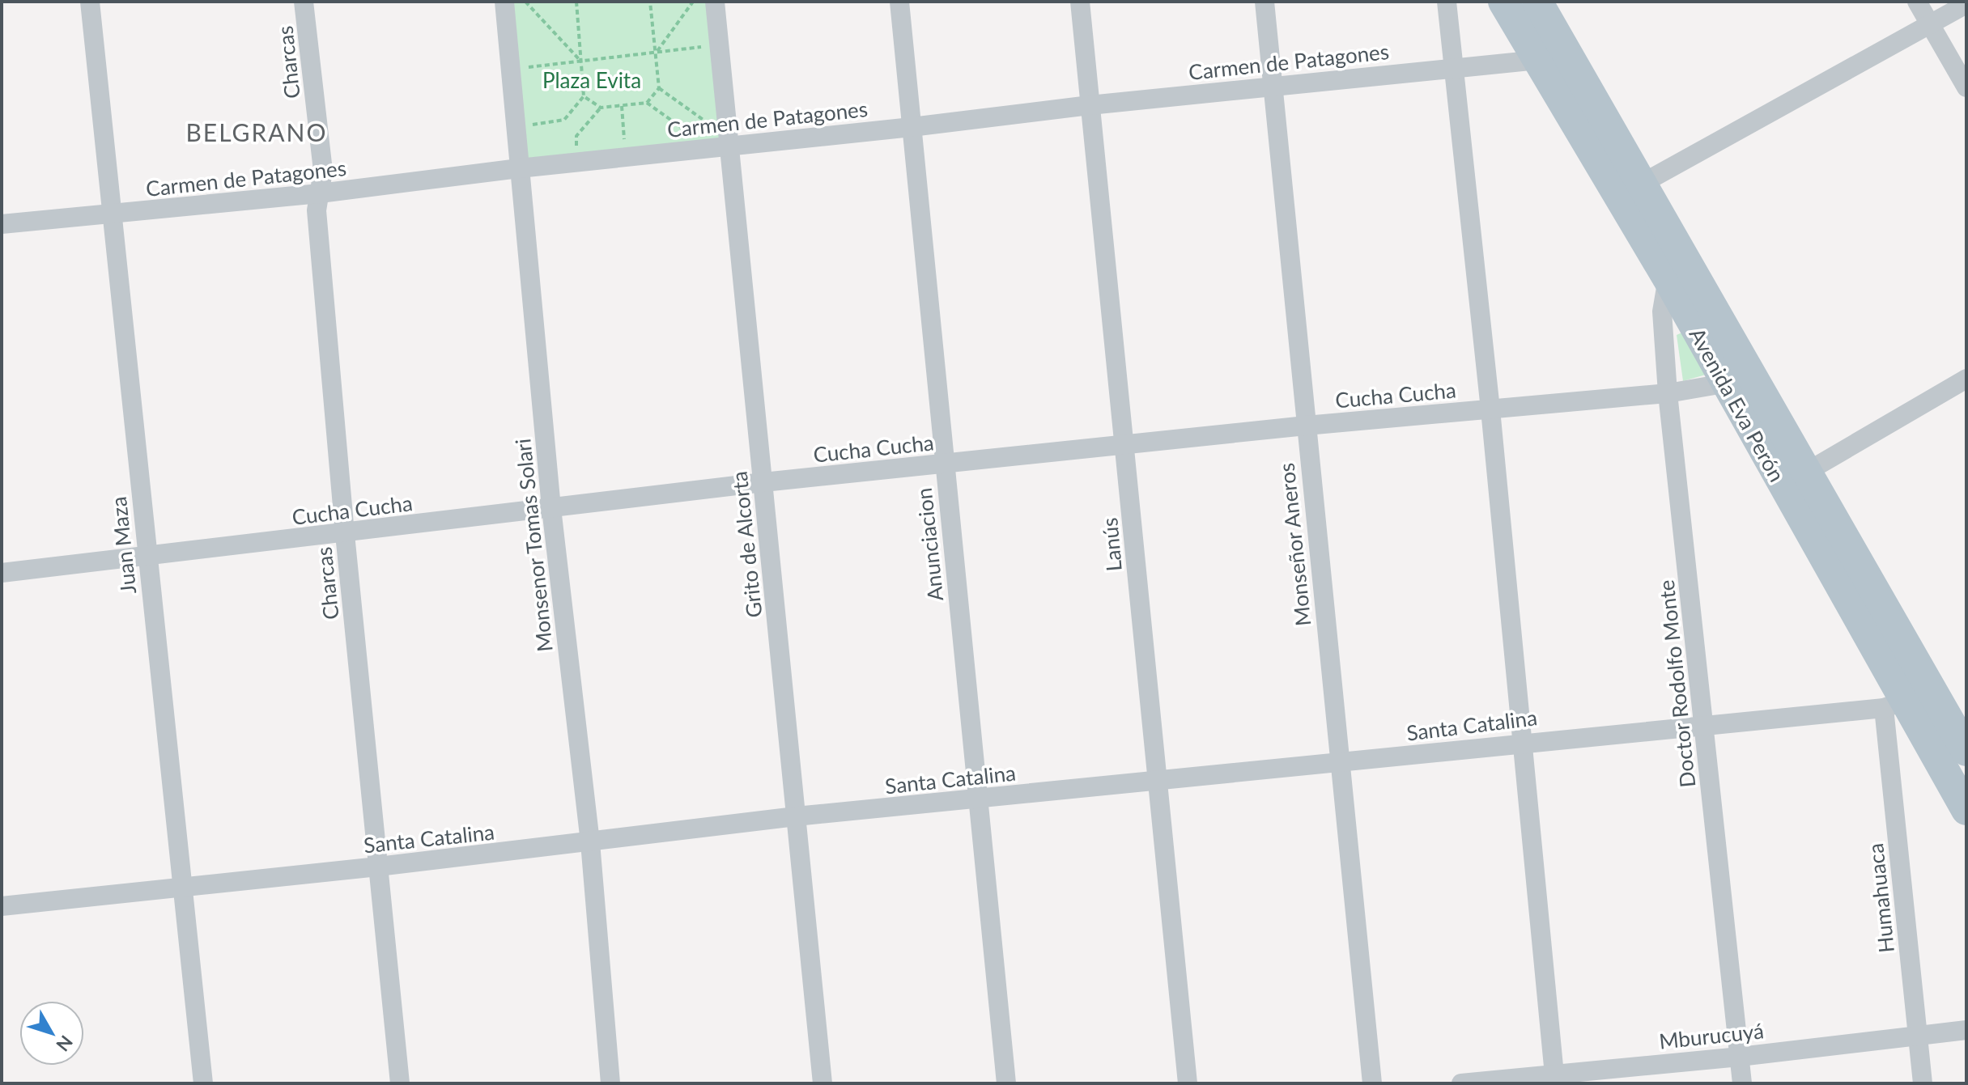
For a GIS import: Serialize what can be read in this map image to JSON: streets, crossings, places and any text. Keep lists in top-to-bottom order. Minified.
{"streets":{"main road":["Avenida Eva Perón"],"street":["Carmen de Patagones","Charcas","Cucha Cucha","Grito de Alcorta","Anunciacion","Lanús","Monseñor Aneros","Juan Maza","Monsenor Tomas Solari","Doctor Rodolfo Monte","Santa Catalina","Humahuaca","Mburucuyá"]},"crossings":[["Carmen de Patagones","Charcas"],["Carmen de Patagones","Avenida Eva Perón"],["Carmen de Patagones","Grito de Alcorta"],["Carmen de Patagones","Anunciacion"],["Carmen de Patagones","Lanús"],["Carmen de Patagones","Monseñor Aneros"],["Carmen de Patagones","Juan Maza"],["Carmen de Patagones","Monsenor Tomas Solari"],["Charcas","Cucha Cucha"],["Charcas","Santa Catalina"],["Cucha Cucha","Avenida Eva Perón"],["Cucha Cucha","Grito de Alcorta"],["Cucha Cucha","Anunciacion"],["Cucha Cucha","Lanús"],["Cucha Cucha","Monseñor Aneros"],["Cucha Cucha","Juan Maza"],["Cucha Cucha","Monsenor Tomas Solari"],["Cucha Cucha","Doctor Rodolfo Monte"],["Avenida Eva Perón","Doctor Rodolfo Monte"],["Avenida Eva Perón","Santa Catalina"],["Avenida Eva Perón","Humahuaca"],["Grito de Alcorta","Santa Catalina"],["Anunciacion","Santa Catalina"],["Lanús","Santa Catalina"],["Monseñor Aneros","Santa Catalina"],["Juan Maza","Santa Catalina"],["Monsenor Tomas Solari","Santa Catalina"],["Doctor Rodolfo Monte","Santa Catalina"],["Doctor Rodolfo Monte","Mburucuyá"],["Santa Catalina","Humahuaca"],["Humahuaca","Mburucuyá"]],"districts":["BELGRANO"],"parks":["Plaza Evita"],"north":"bottom right"}
